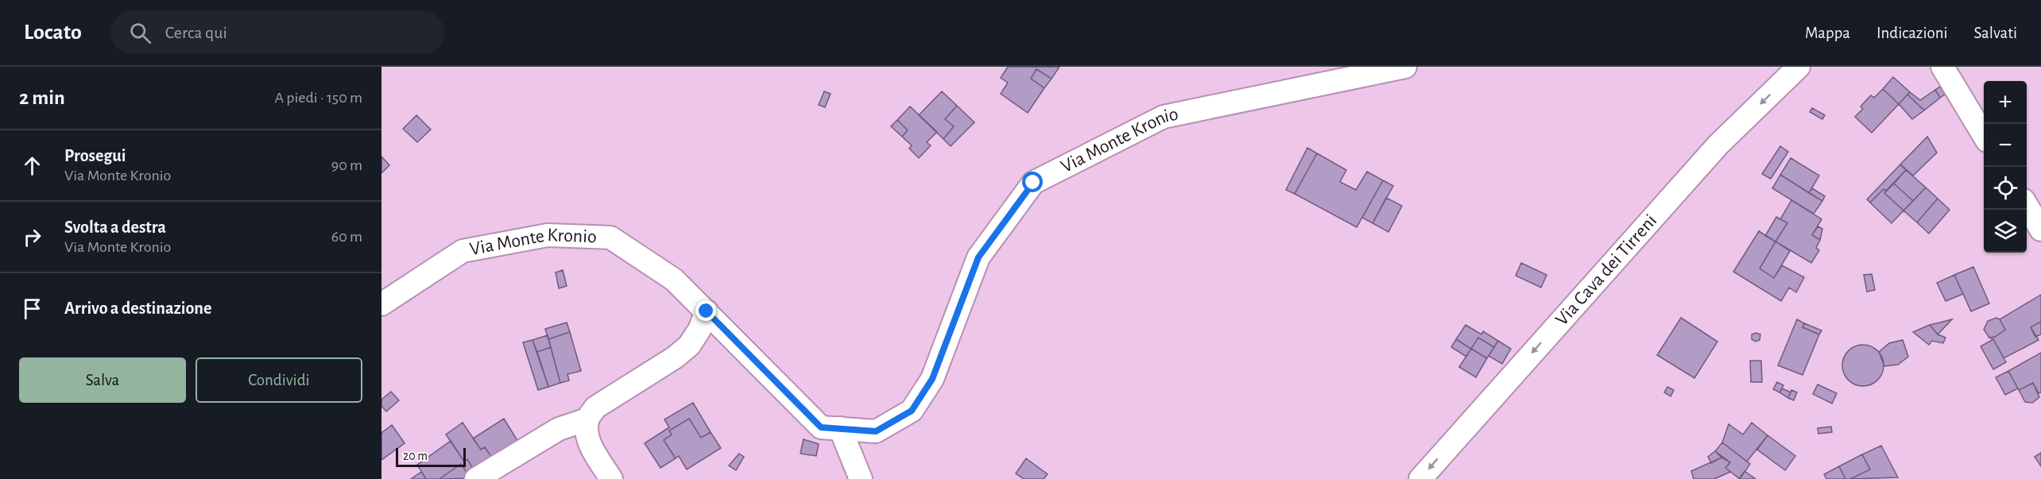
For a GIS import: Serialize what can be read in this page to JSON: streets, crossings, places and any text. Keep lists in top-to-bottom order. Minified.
{"streets":{"street":["Via Monte Kronio","Via Cava dei Tirreni"]},"one_way":["Via Cava dei Tirreni"],"scale_bar":"20 m","page":{"header":"Locato","search":"Cerca qui","nav":["Mappa","Indicazioni","Salvati"],"heading":["2 min","A piedi · 150 m"],"map_buttons":["+","−"],"list":[["Prosegui","Via Monte Kronio","90 m"],["Svolta a destra","Via Monte Kronio","60 m"],"Arrivo a destinazione"],"buttons":["Salva","Condividi"],"scale":"20 m"}}
